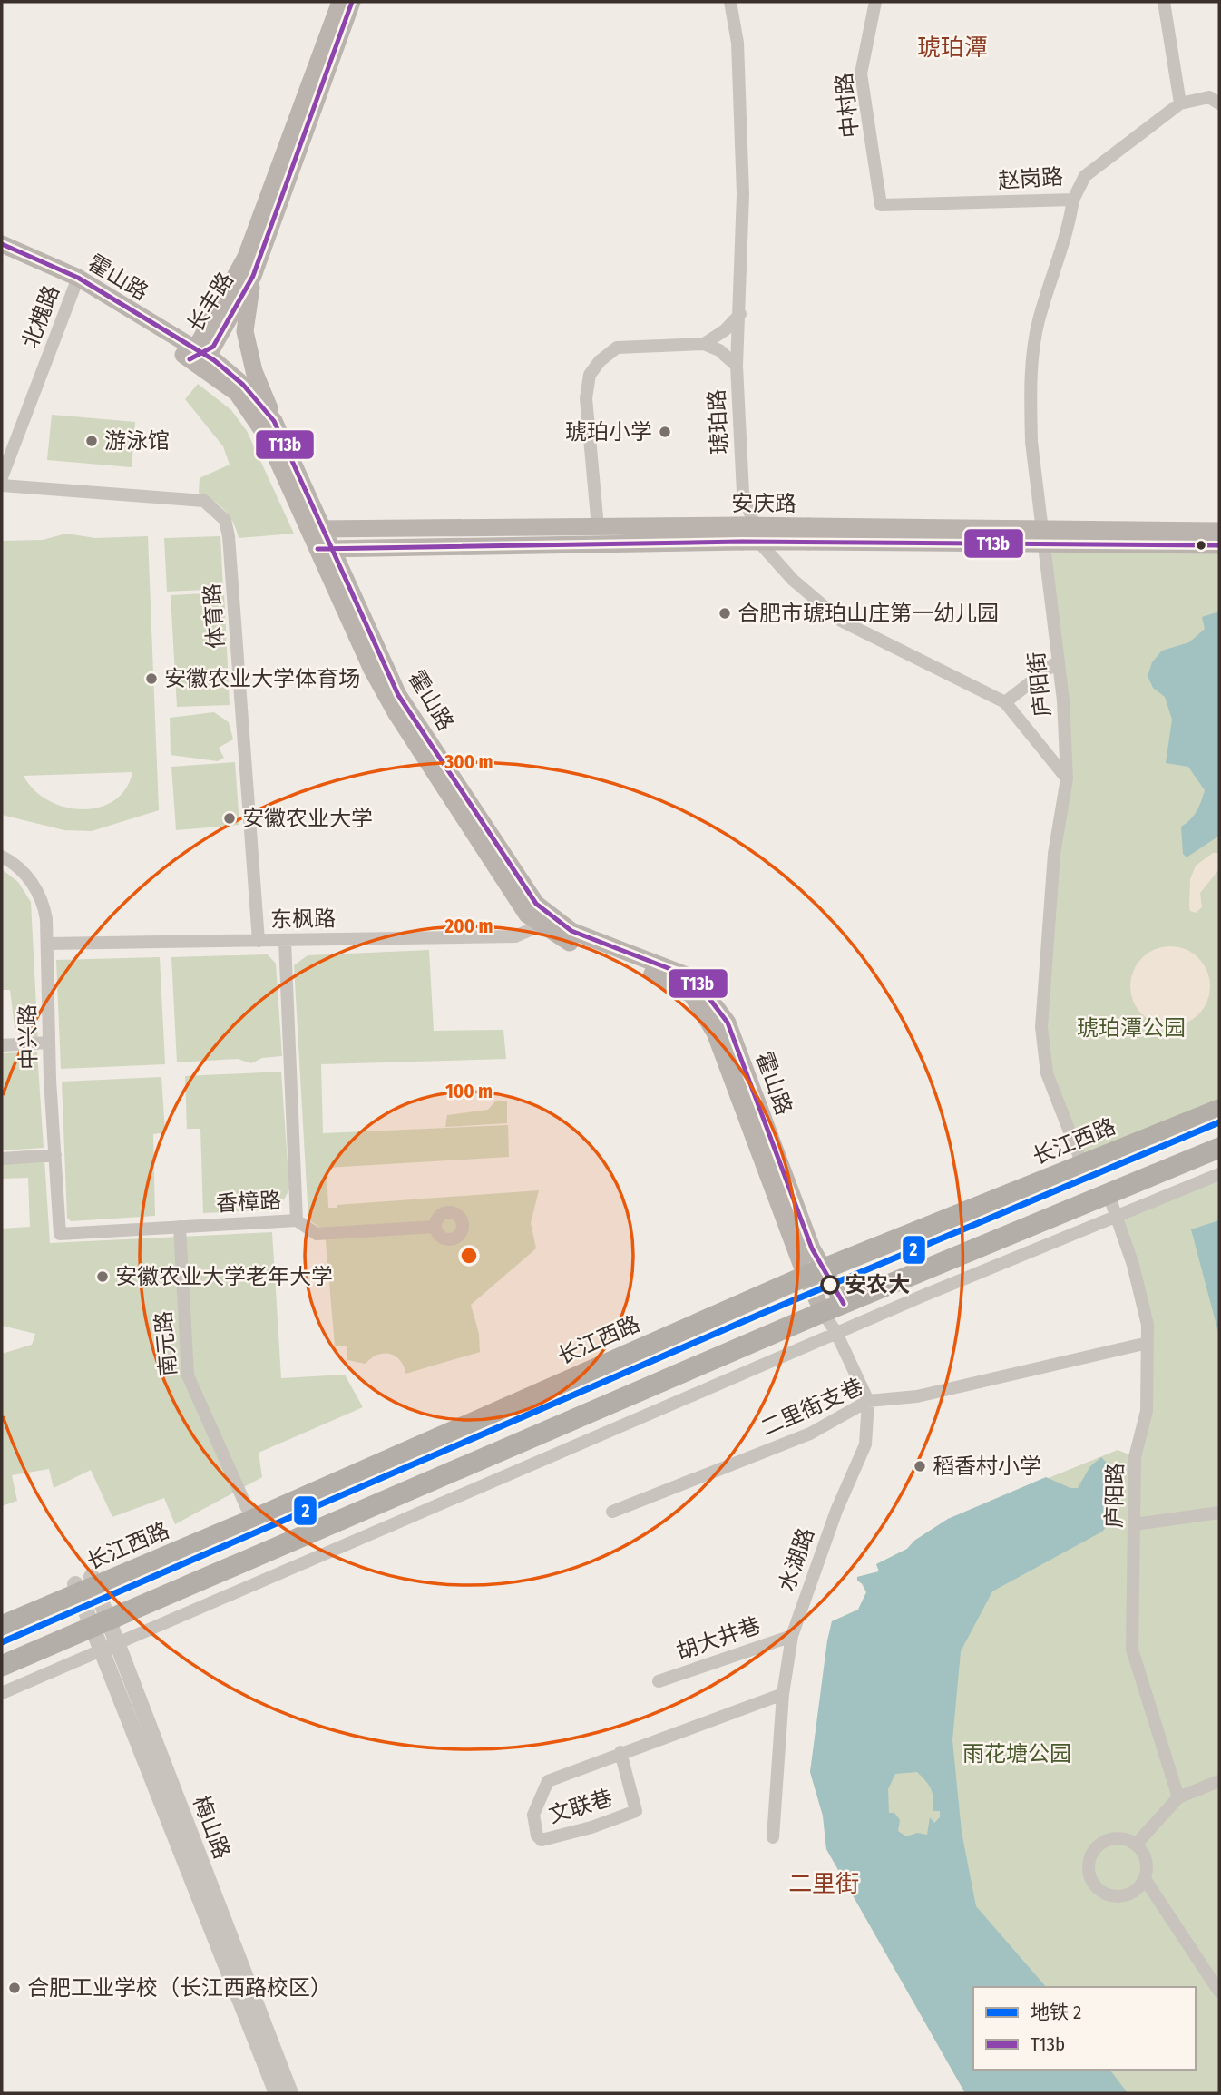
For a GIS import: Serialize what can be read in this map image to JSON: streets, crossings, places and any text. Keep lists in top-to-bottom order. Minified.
{"streets":{"highway":["长江西路"],"main road":["霍山路","长丰路","安庆路"],"street":["中村路","赵岗路","北槐路","琥珀路","体育路","庐阳街","东枫路","中兴路","香樟路","南元路","二里街支巷","庐阳路","水湖路","胡大井巷","文联巷","梅山路"]},"crossings":[["中村路","赵岗路"],["赵岗路","庐阳街"],["霍山路","长丰路"],["霍山路","北槐路"],["霍山路","安庆路"],["霍山路","东枫路"],["霍山路","长江西路"],["霍山路","水湖路"],["安庆路","庐阳街"],["体育路","东枫路"],["庐阳街","长江西路"],["东枫路","中兴路"],["中兴路","香樟路"],["长江西路","南元路"],["长江西路","梅山路"],["香樟路","南元路"],["二里街支巷","庐阳路"],["二里街支巷","水湖路"],["水湖路","胡大井巷"],["水湖路","文联巷"]],"districts":["琥珀潭","二里街"],"parks":["琥珀潭公园","雨花塘公园"],"places":["琥珀小学","游泳馆","合肥市琥珀山庄第一幼儿园","安徽农业大学体育场","安徽农业大学","安徽农业大学老年大学","安农大","稻香村小学","合肥工业学校（长江西路校区）"],"lines":["transit line T13b","metro line 2"],"legend":["地铁 2","T13b"],"rings":["300 m","200 m","100 m"]}
